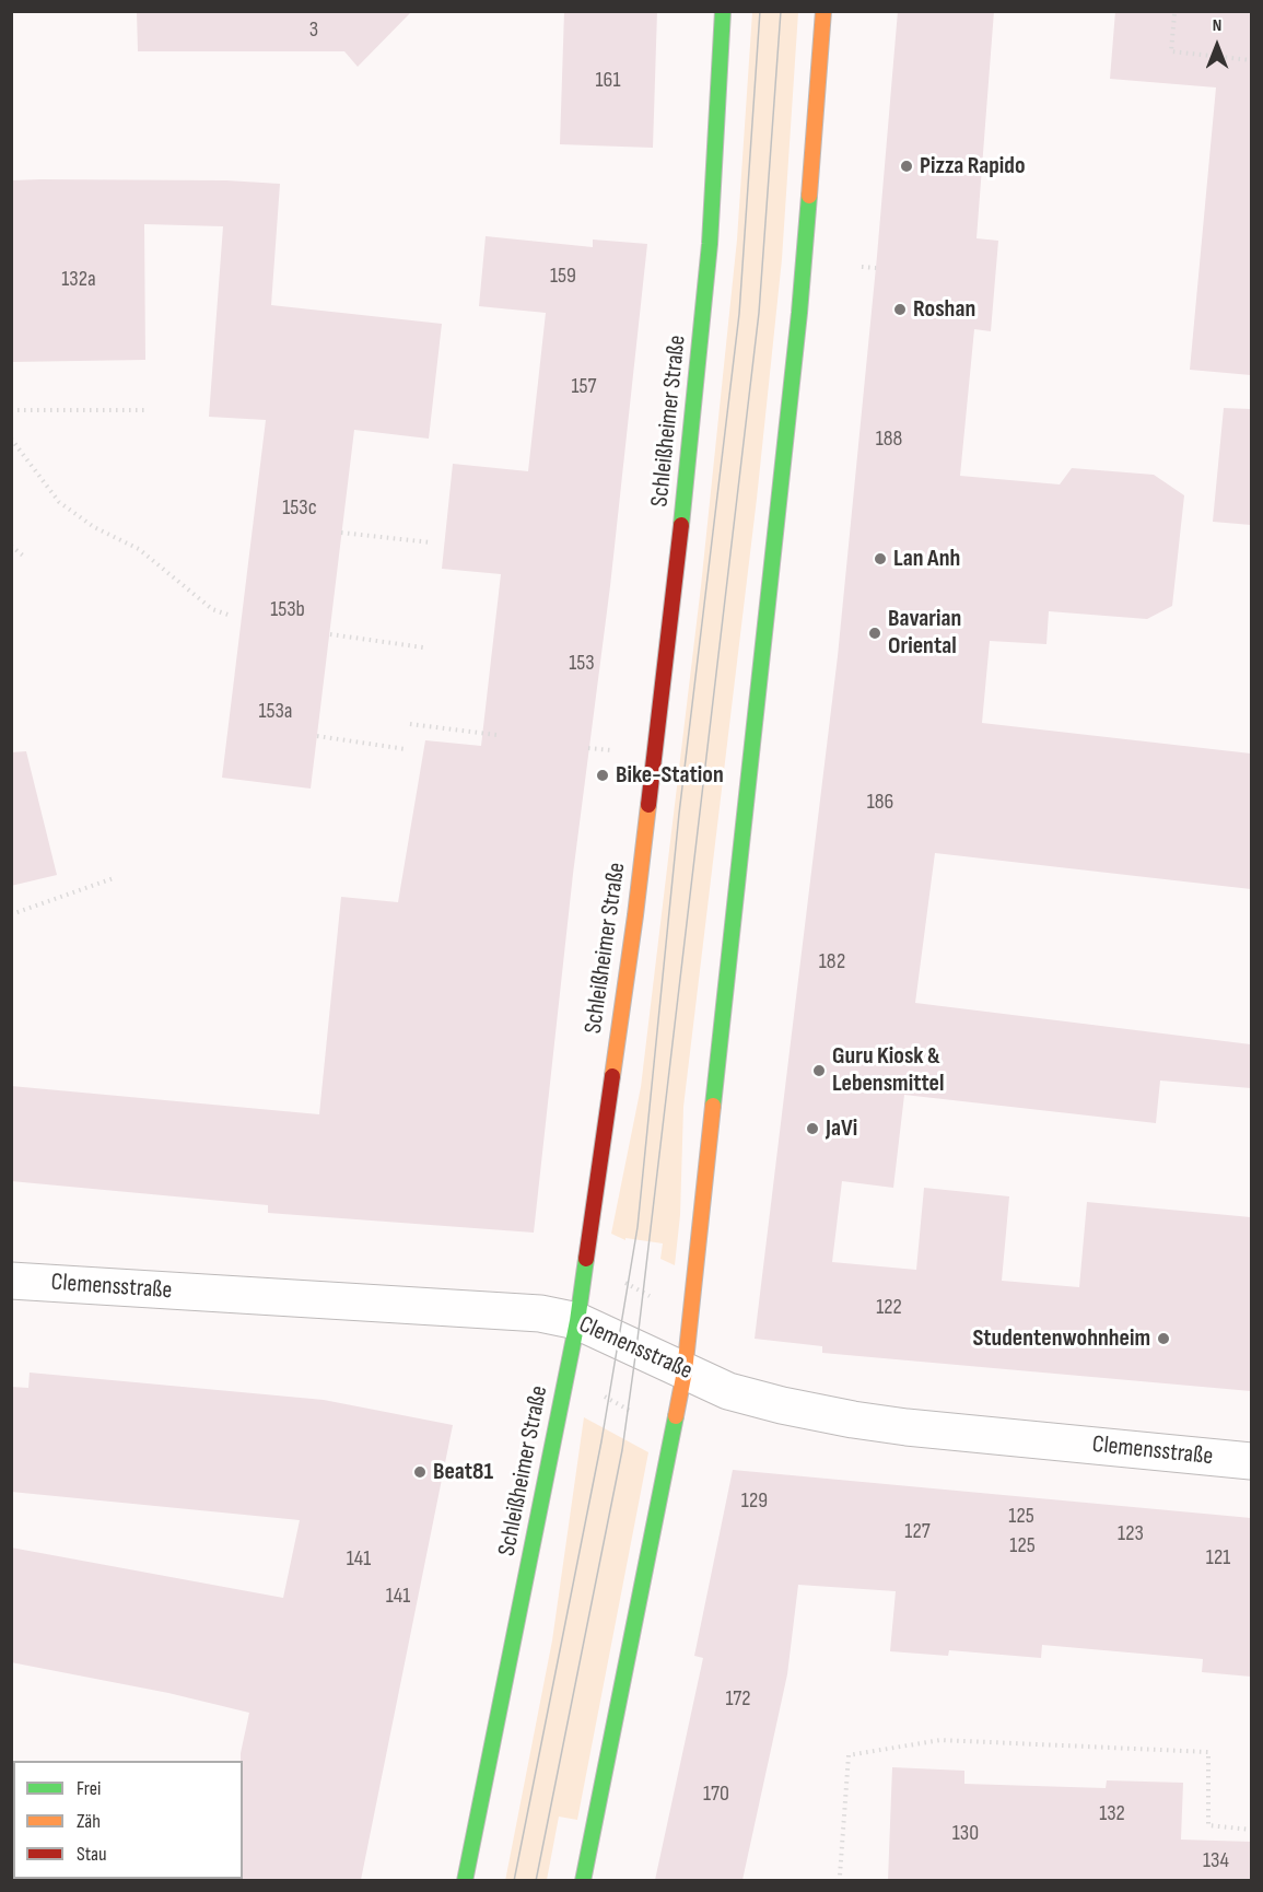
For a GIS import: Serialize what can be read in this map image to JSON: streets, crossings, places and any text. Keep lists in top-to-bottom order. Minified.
{"streets":{"main road":["Schleißheimer Straße"],"street":["Clemensstraße"]},"crossings":[["Schleißheimer Straße","Clemensstraße"]],"places":["Pizza Rapido","Roshan","Lan Anh","Bavarian Oriental","Bike-Station","Guru Kiosk & Lebensmittel","JaVi","Studentenwohnheim","Beat81"],"house_numbers":["3","161","159","132a","157","188","153c","153b","153","153a","186","182","122","129","125","127","123","125","121","141","141","172","170","132","130","134"],"legend":["Frei","Zäh","Stau"],"north":"top"}
